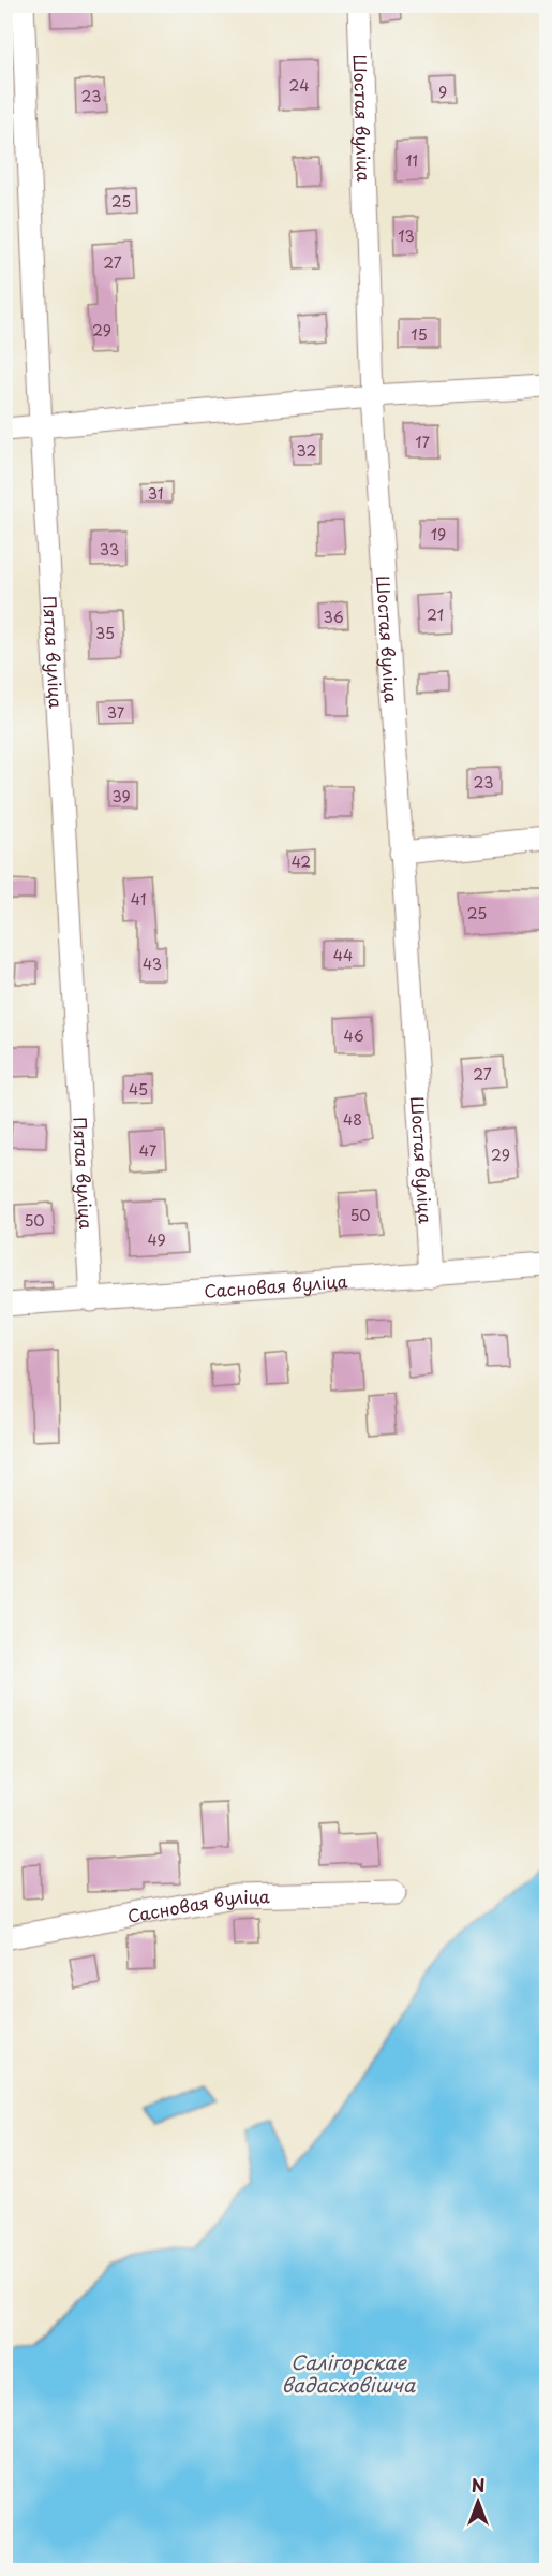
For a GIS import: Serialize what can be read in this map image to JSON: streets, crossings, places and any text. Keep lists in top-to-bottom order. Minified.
{"streets":{"street":["Шостая вуліца","Пятая вуліца","Сасновая вуліца"]},"crossings":[["Шостая вуліца","Сасновая вуліца"],["Пятая вуліца","Сасновая вуліца"]],"water":["Салігорскае вадасховішча"],"house_numbers":["24","9","23","11","25","13","27","29","15","17","32","31","19","33","21","36","35","37","23","39","42","41","25","44","43","46","27","45","48","47","29","50","50","49"],"north":"top"}
